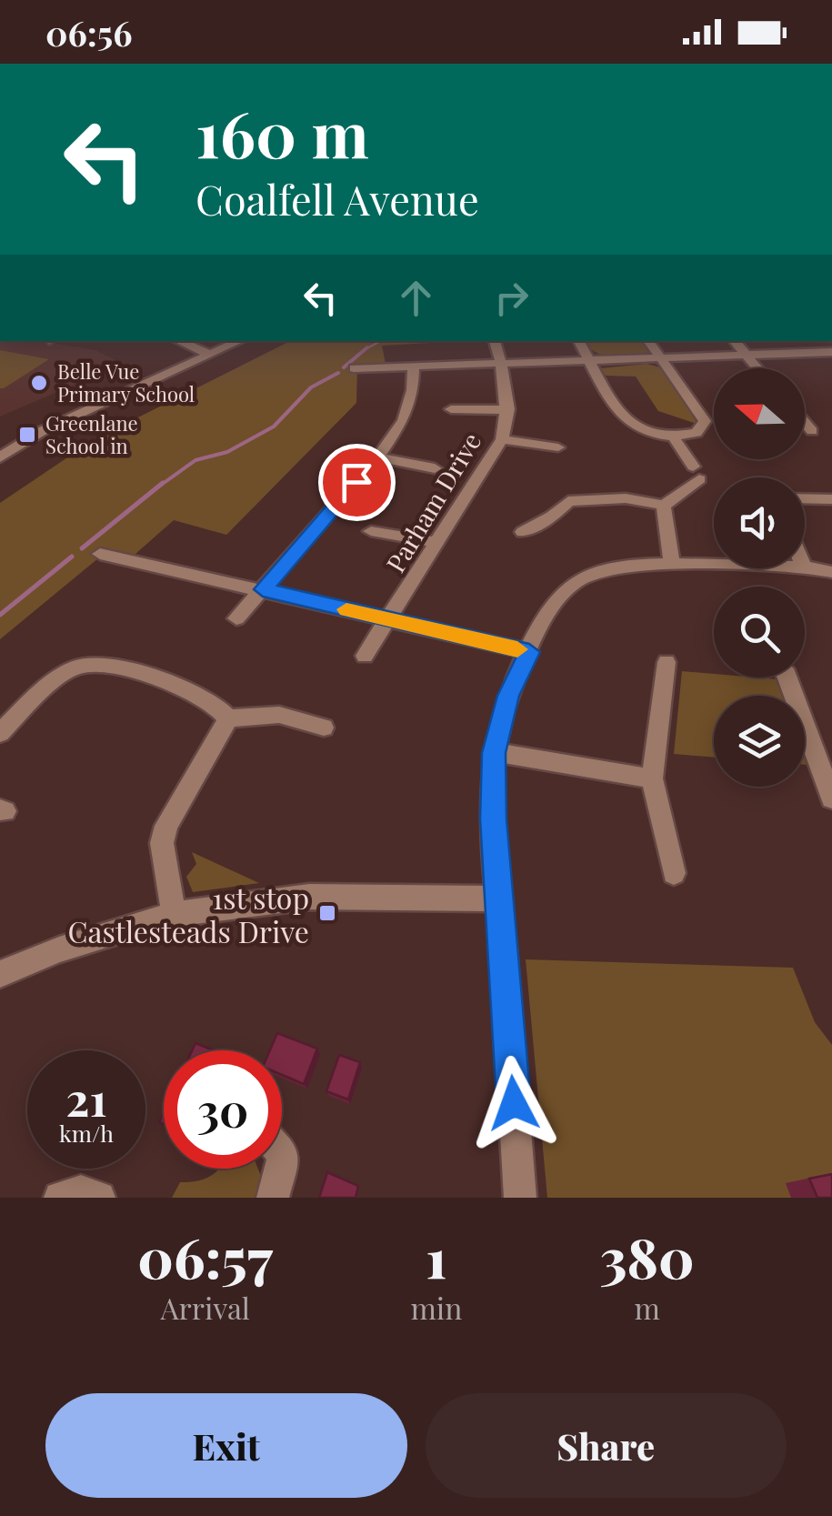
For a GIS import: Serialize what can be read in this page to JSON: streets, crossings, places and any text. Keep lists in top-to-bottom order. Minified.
{"streets":{"street":["Parham Drive"]},"places":{"other":["Belle Vue Primary School"],"transit":["Greenlane School in","1st stop Castlesteads Drive"]},"north":"left","page":{"status":"06:56","turn":["160 m","Coalfell Avenue"],"speed":"21 km/h","limit":"30","eta":["06:57","Arrival","1","min","380","m"],"buttons":["Exit","Share"]}}
